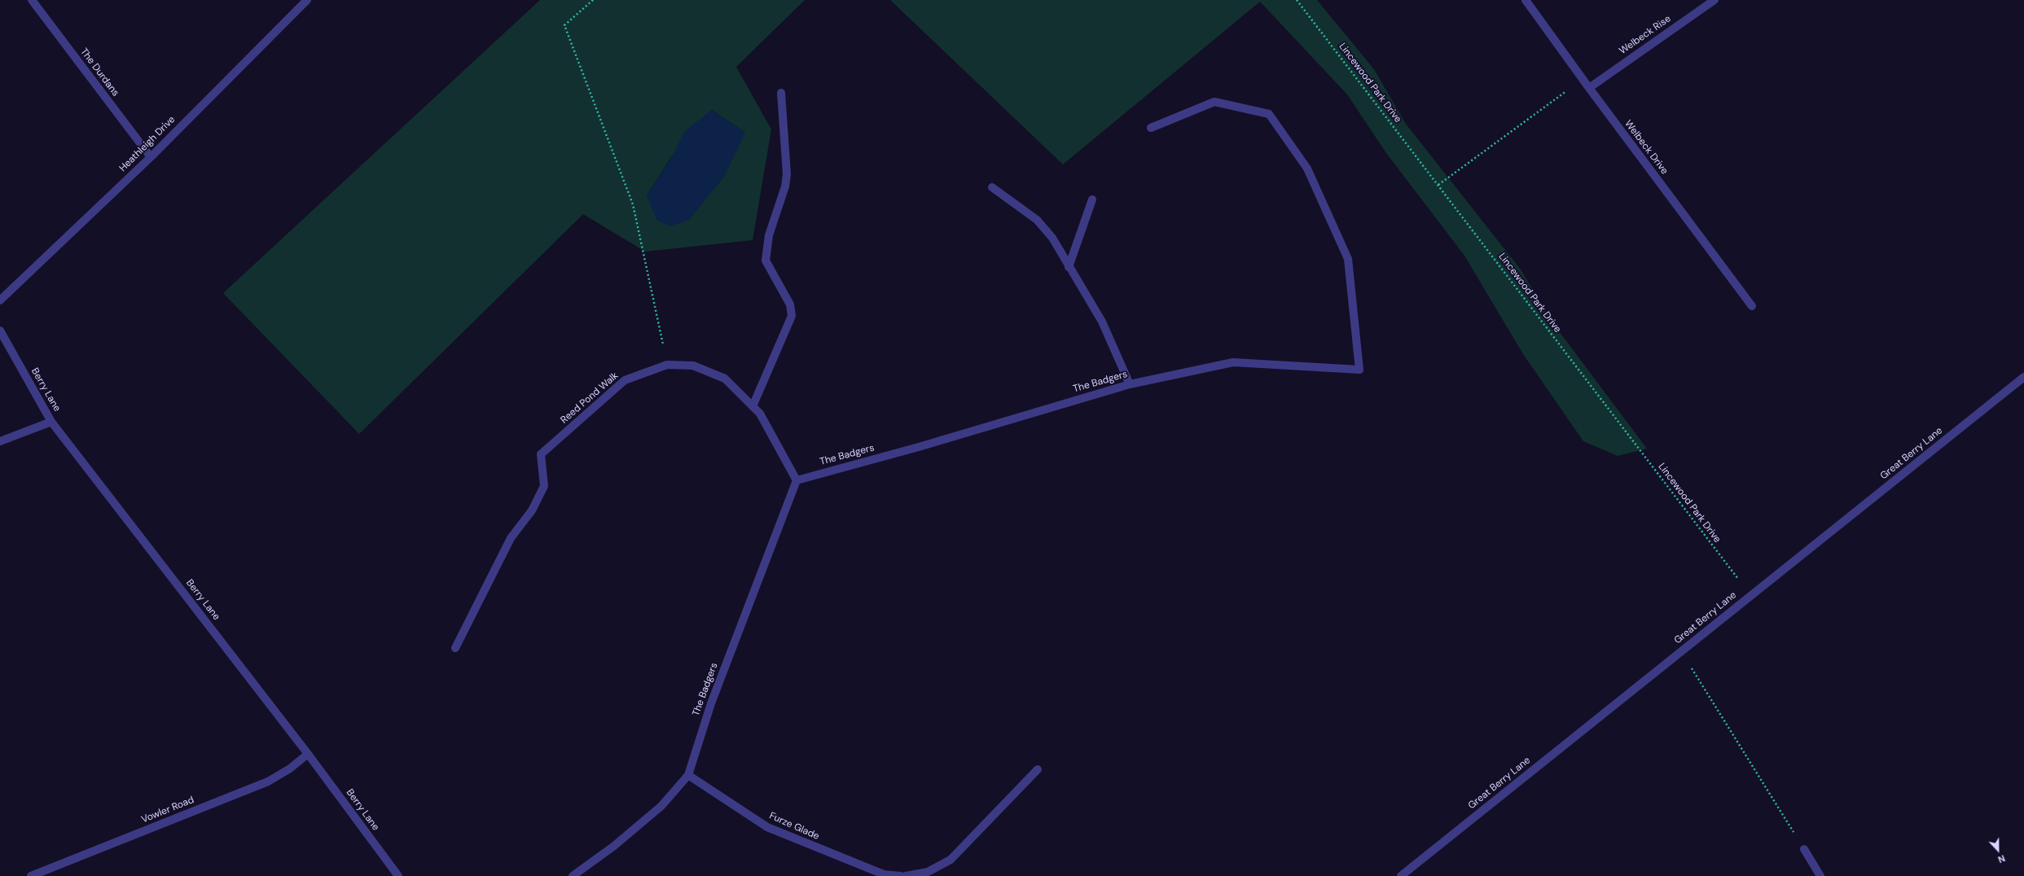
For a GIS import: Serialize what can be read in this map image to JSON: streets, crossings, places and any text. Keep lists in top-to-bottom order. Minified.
{"streets":{"street":["Welbeck Rise","The Durdans","Heathleigh Drive","Welbeck Drive","The Badgers","Berry Lane","Reed Pond Walk","Great Berry Lane","Vowler Road","Furze Glade"],"path":["Lincewood Park Drive"]},"crossings":[["Welbeck Rise","Welbeck Drive"],["The Durdans","Heathleigh Drive"],["Lincewood Park Drive","Great Berry Lane"],["The Badgers","Reed Pond Walk"],["The Badgers","Furze Glade"],["Berry Lane","Vowler Road"]],"north":"bottom"}
